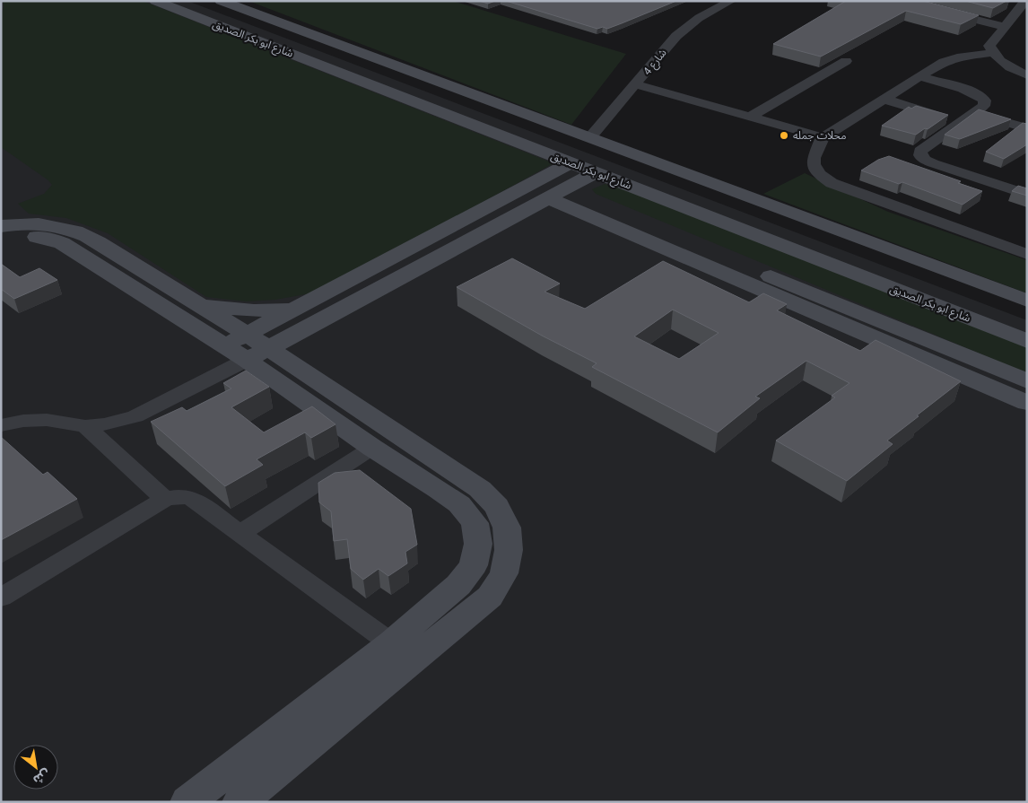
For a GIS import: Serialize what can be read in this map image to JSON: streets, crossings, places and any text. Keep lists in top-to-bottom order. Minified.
{"streets":{"street":["شارع ابو بكر الصديق","شارع 4"]},"crossings":[["شارع ابو بكر الصديق","شارع 4"]],"places":["محلات جمله"],"north":"bottom right"}
